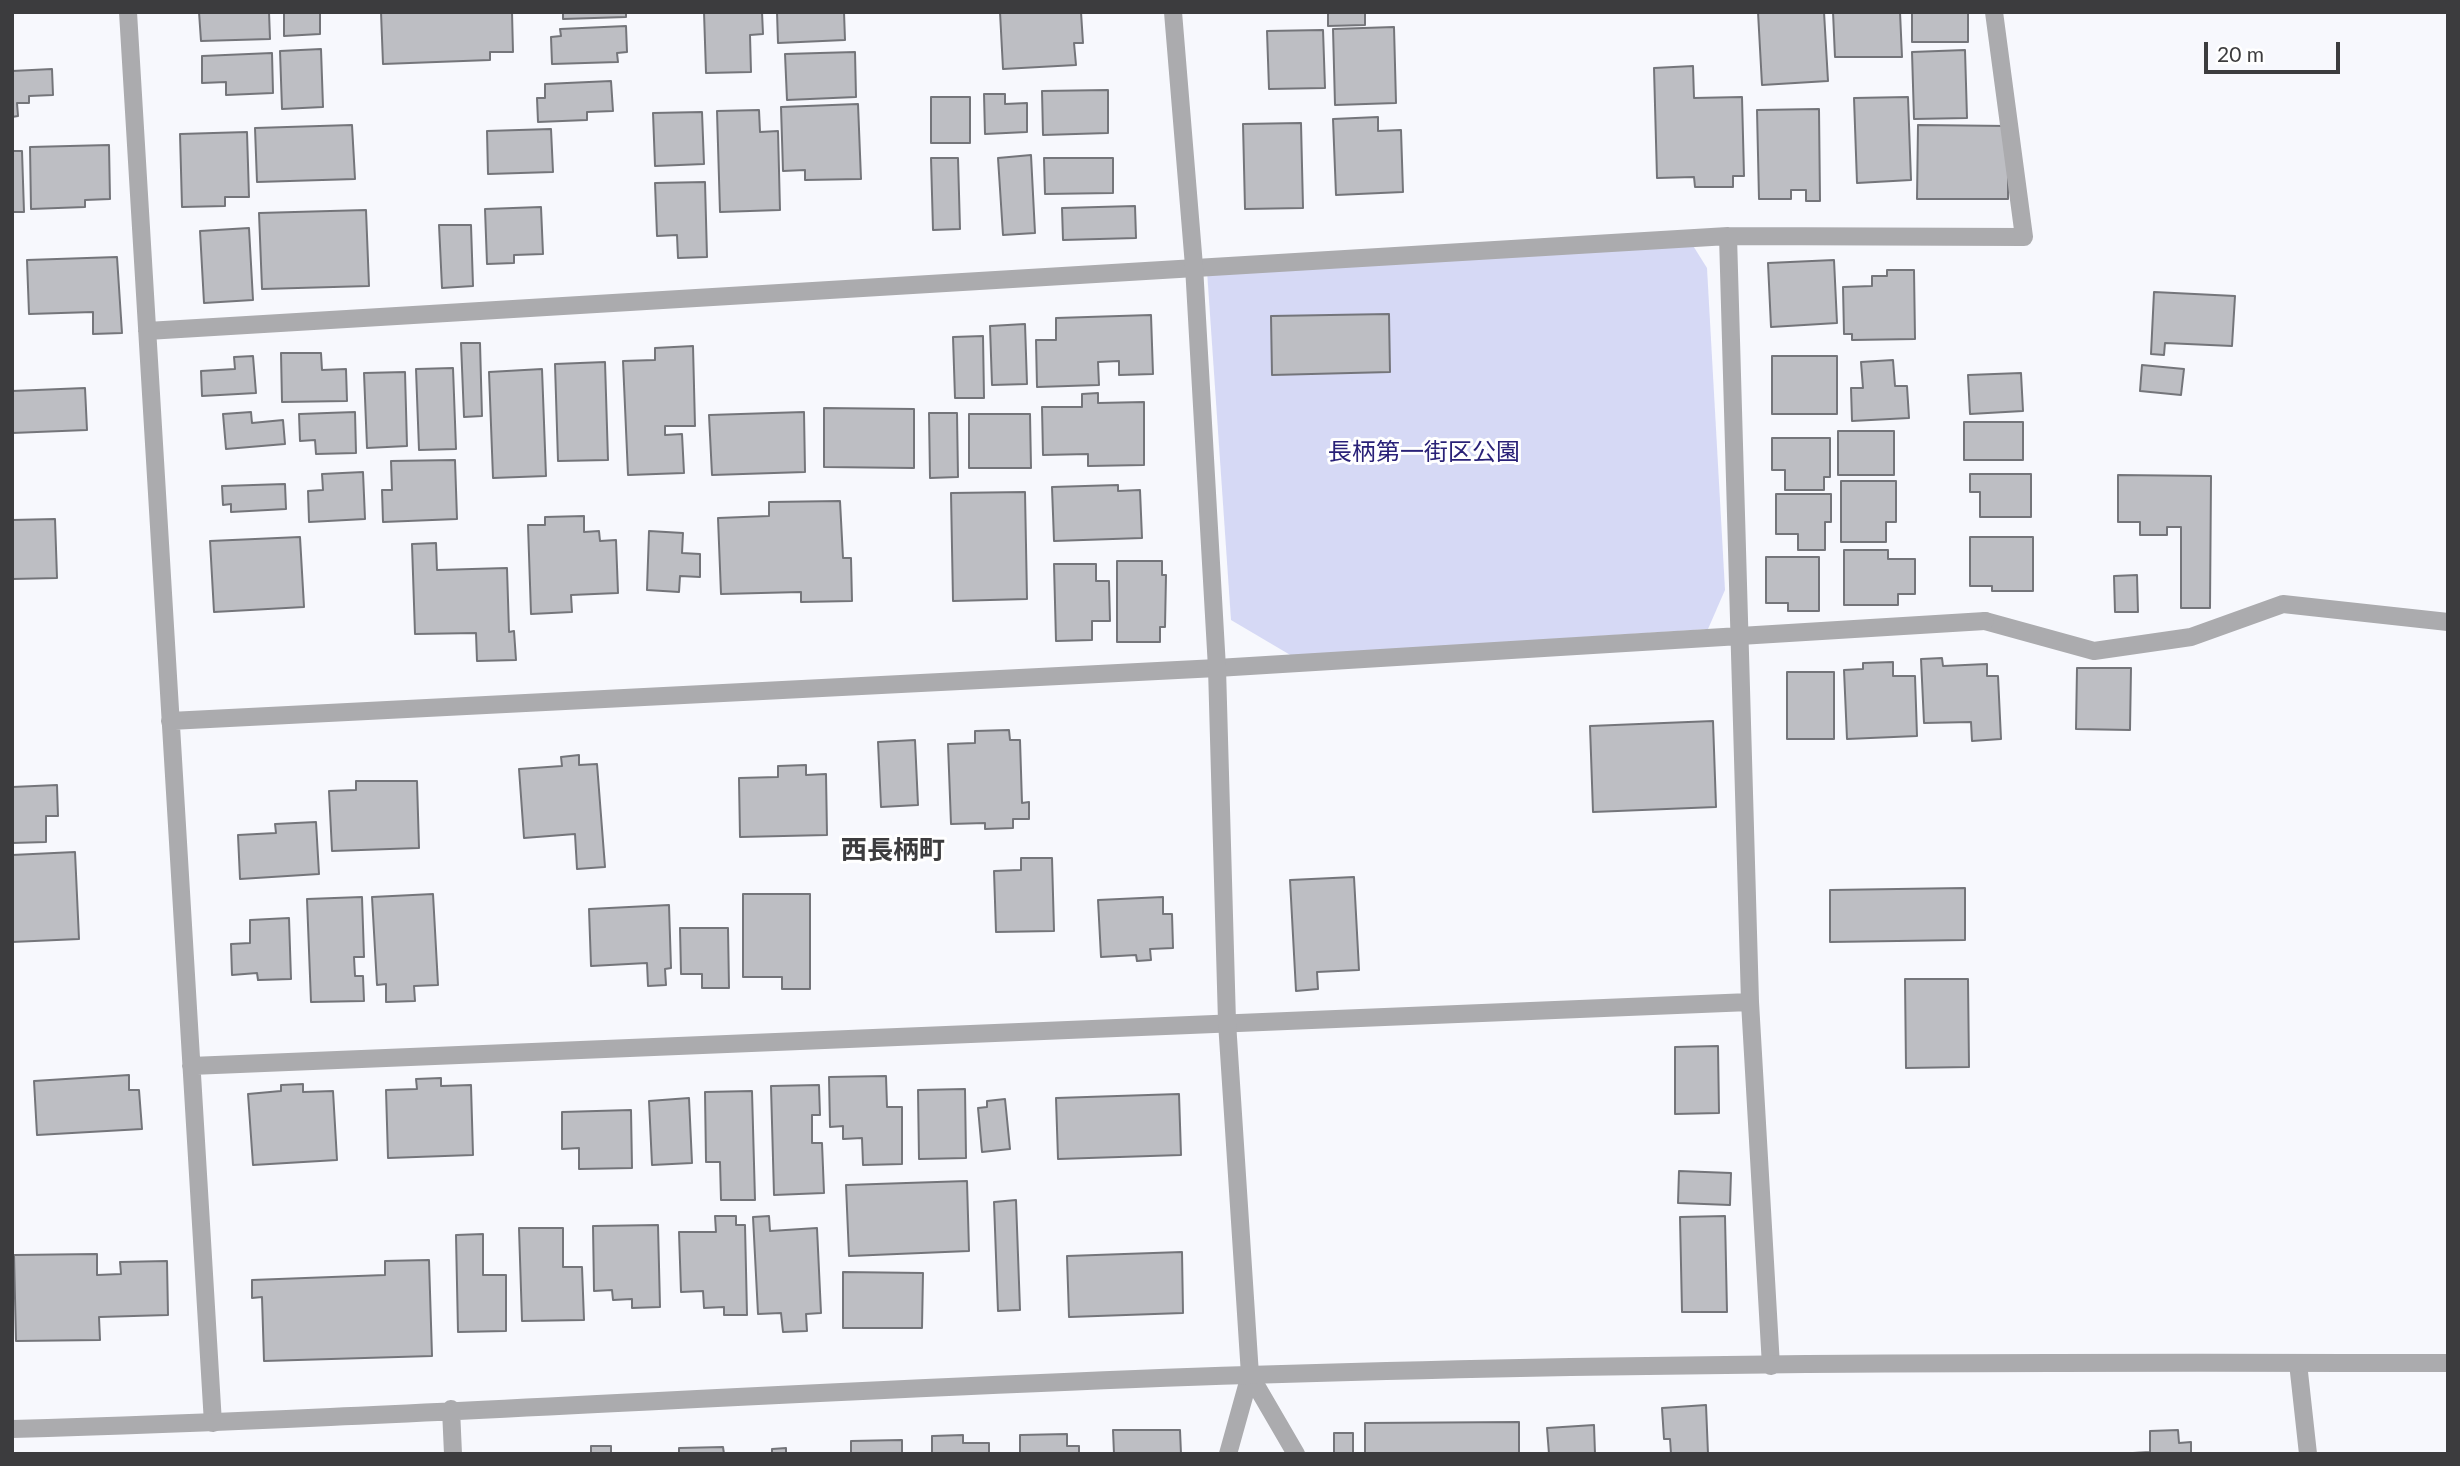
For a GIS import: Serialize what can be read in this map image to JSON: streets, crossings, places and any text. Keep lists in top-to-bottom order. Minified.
{"districts":["西長柄町"],"parks":["長柄第一街区公園"],"scale_bar":"20 m"}
